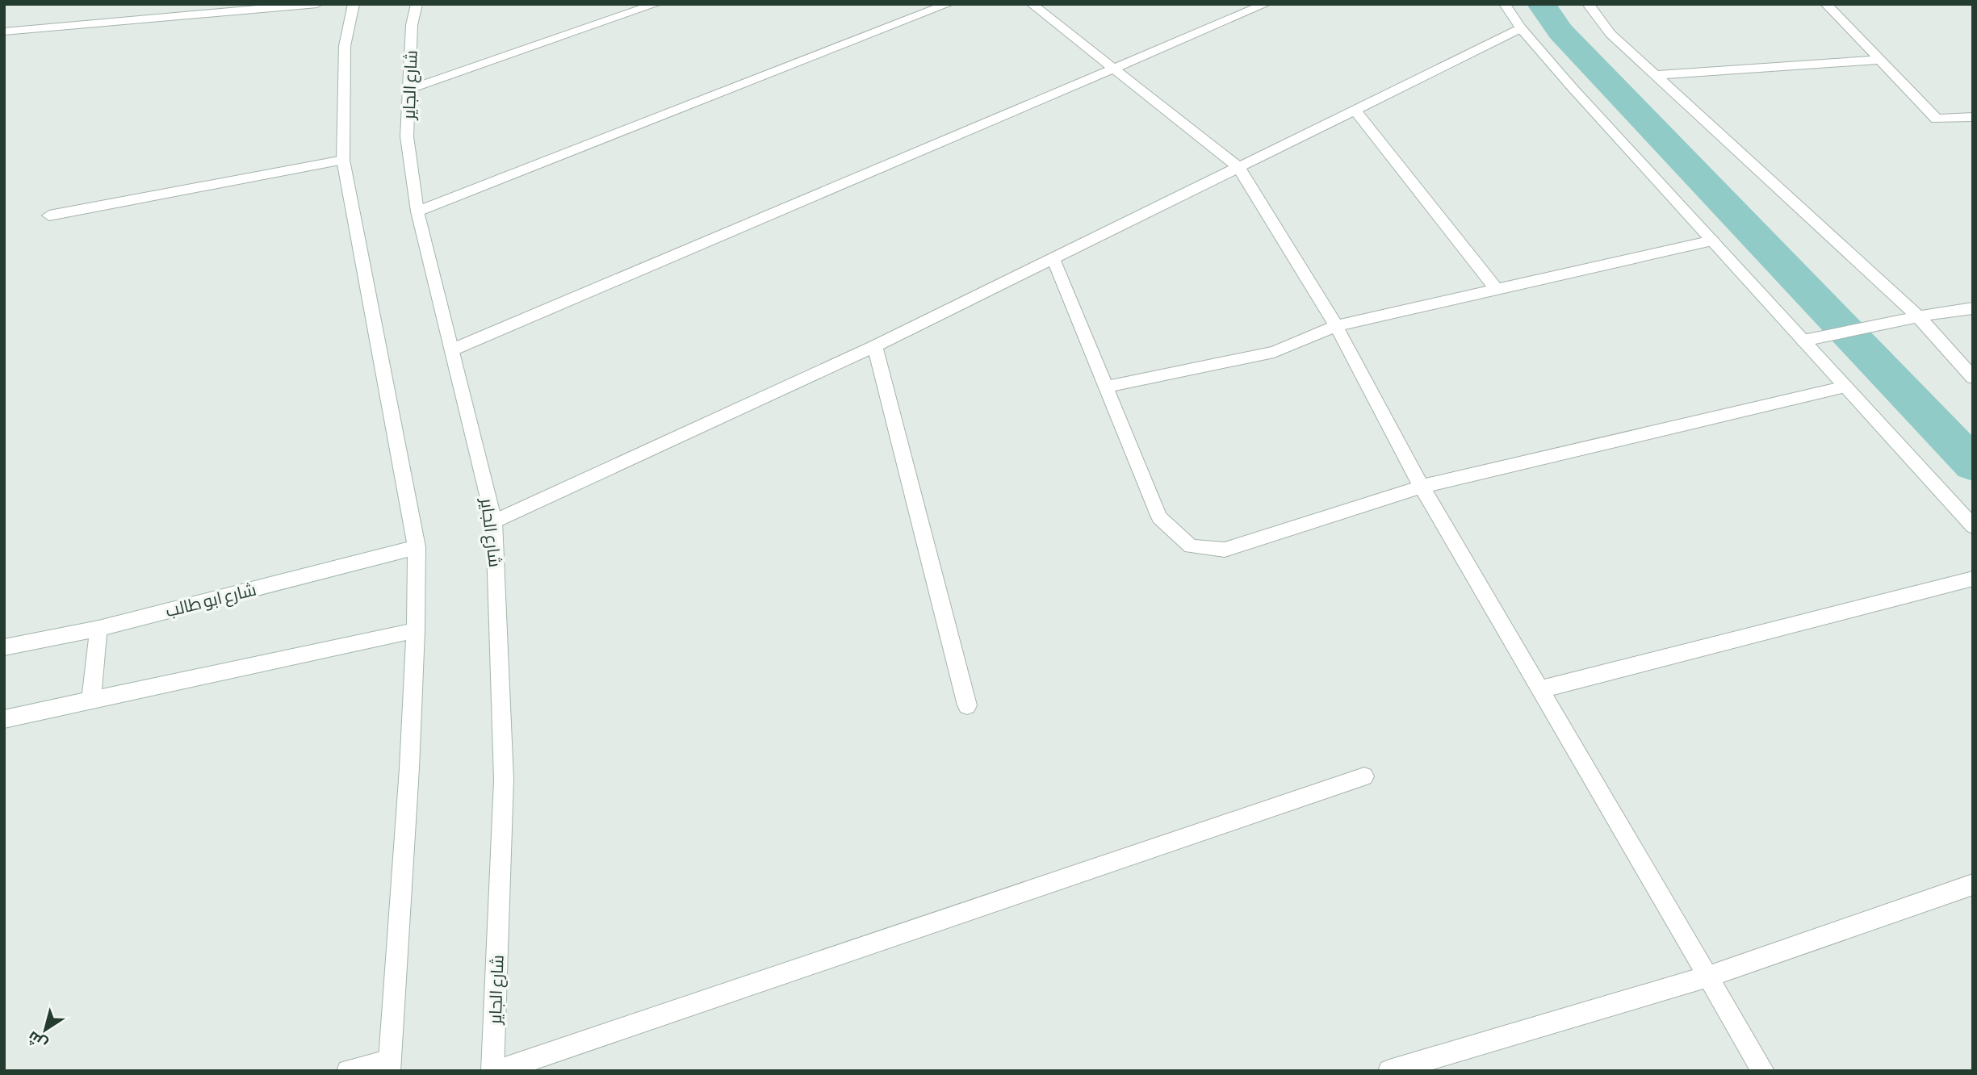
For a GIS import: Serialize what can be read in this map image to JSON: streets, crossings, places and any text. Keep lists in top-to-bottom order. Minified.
{"streets":{"street":["شارع الجاير","شارع ابو طالب"]},"north":"bottom left"}
